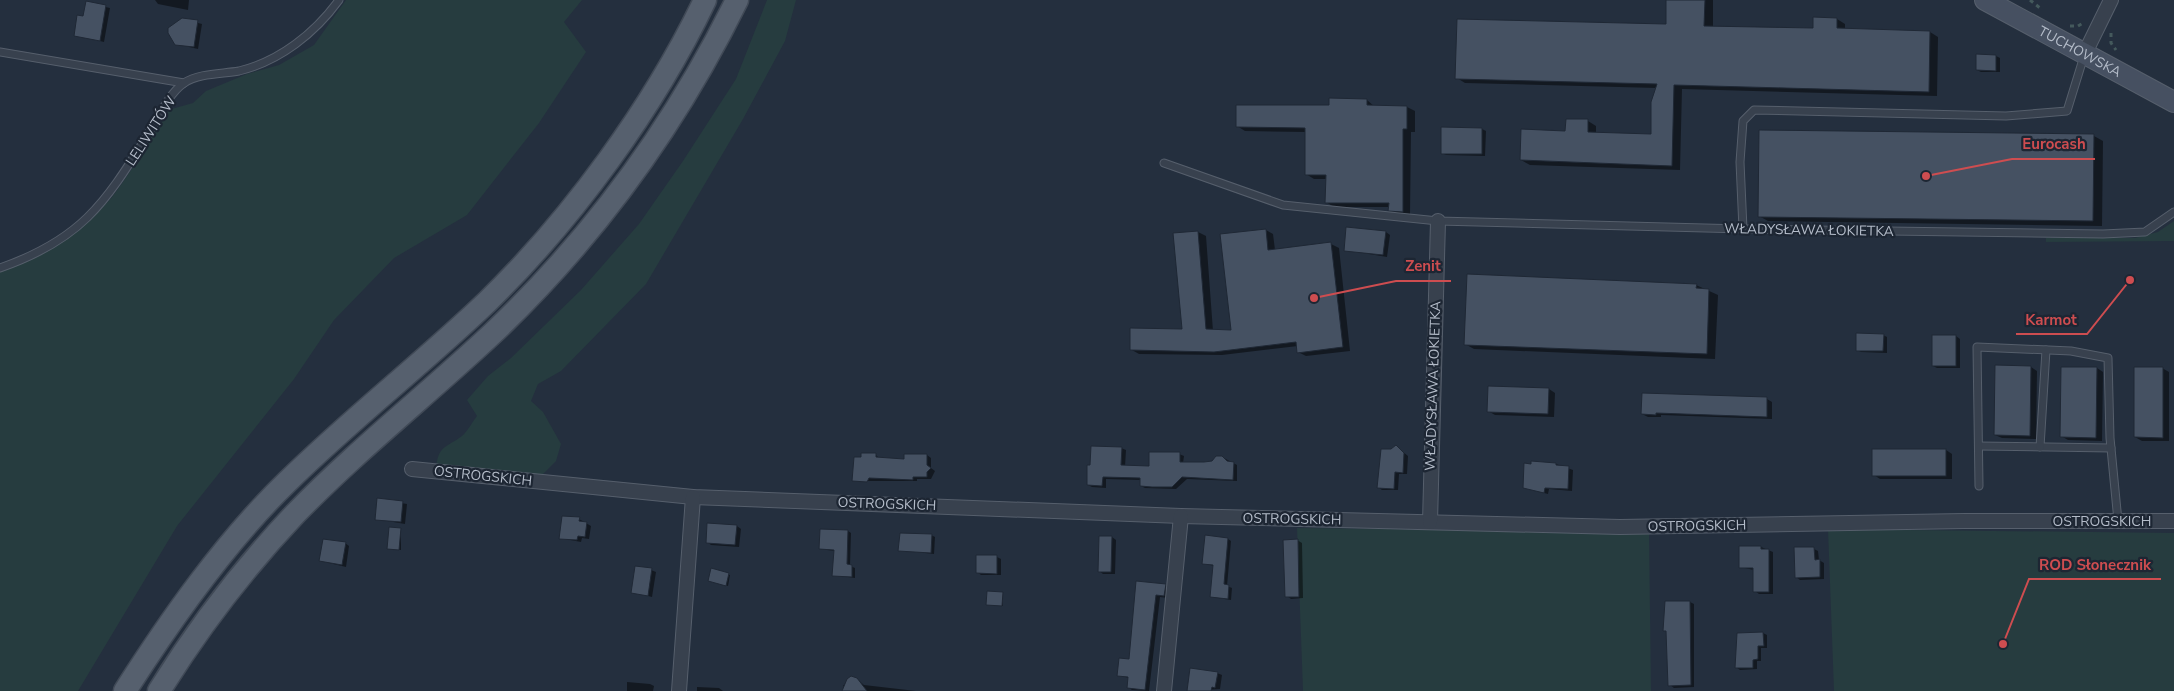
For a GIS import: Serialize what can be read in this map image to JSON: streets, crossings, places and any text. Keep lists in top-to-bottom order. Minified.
{"streets":{"street":["TUCHOWSKA","WŁADYSŁAWA ŁOKIETKA","OSTROGSKICH"],"lane":["LELIWITÓW"]},"crossings":[["WŁADYSŁAWA ŁOKIETKA","OSTROGSKICH"]],"places":["Eurocash","Karmot","Zenit","ROD Słonecznik"]}
